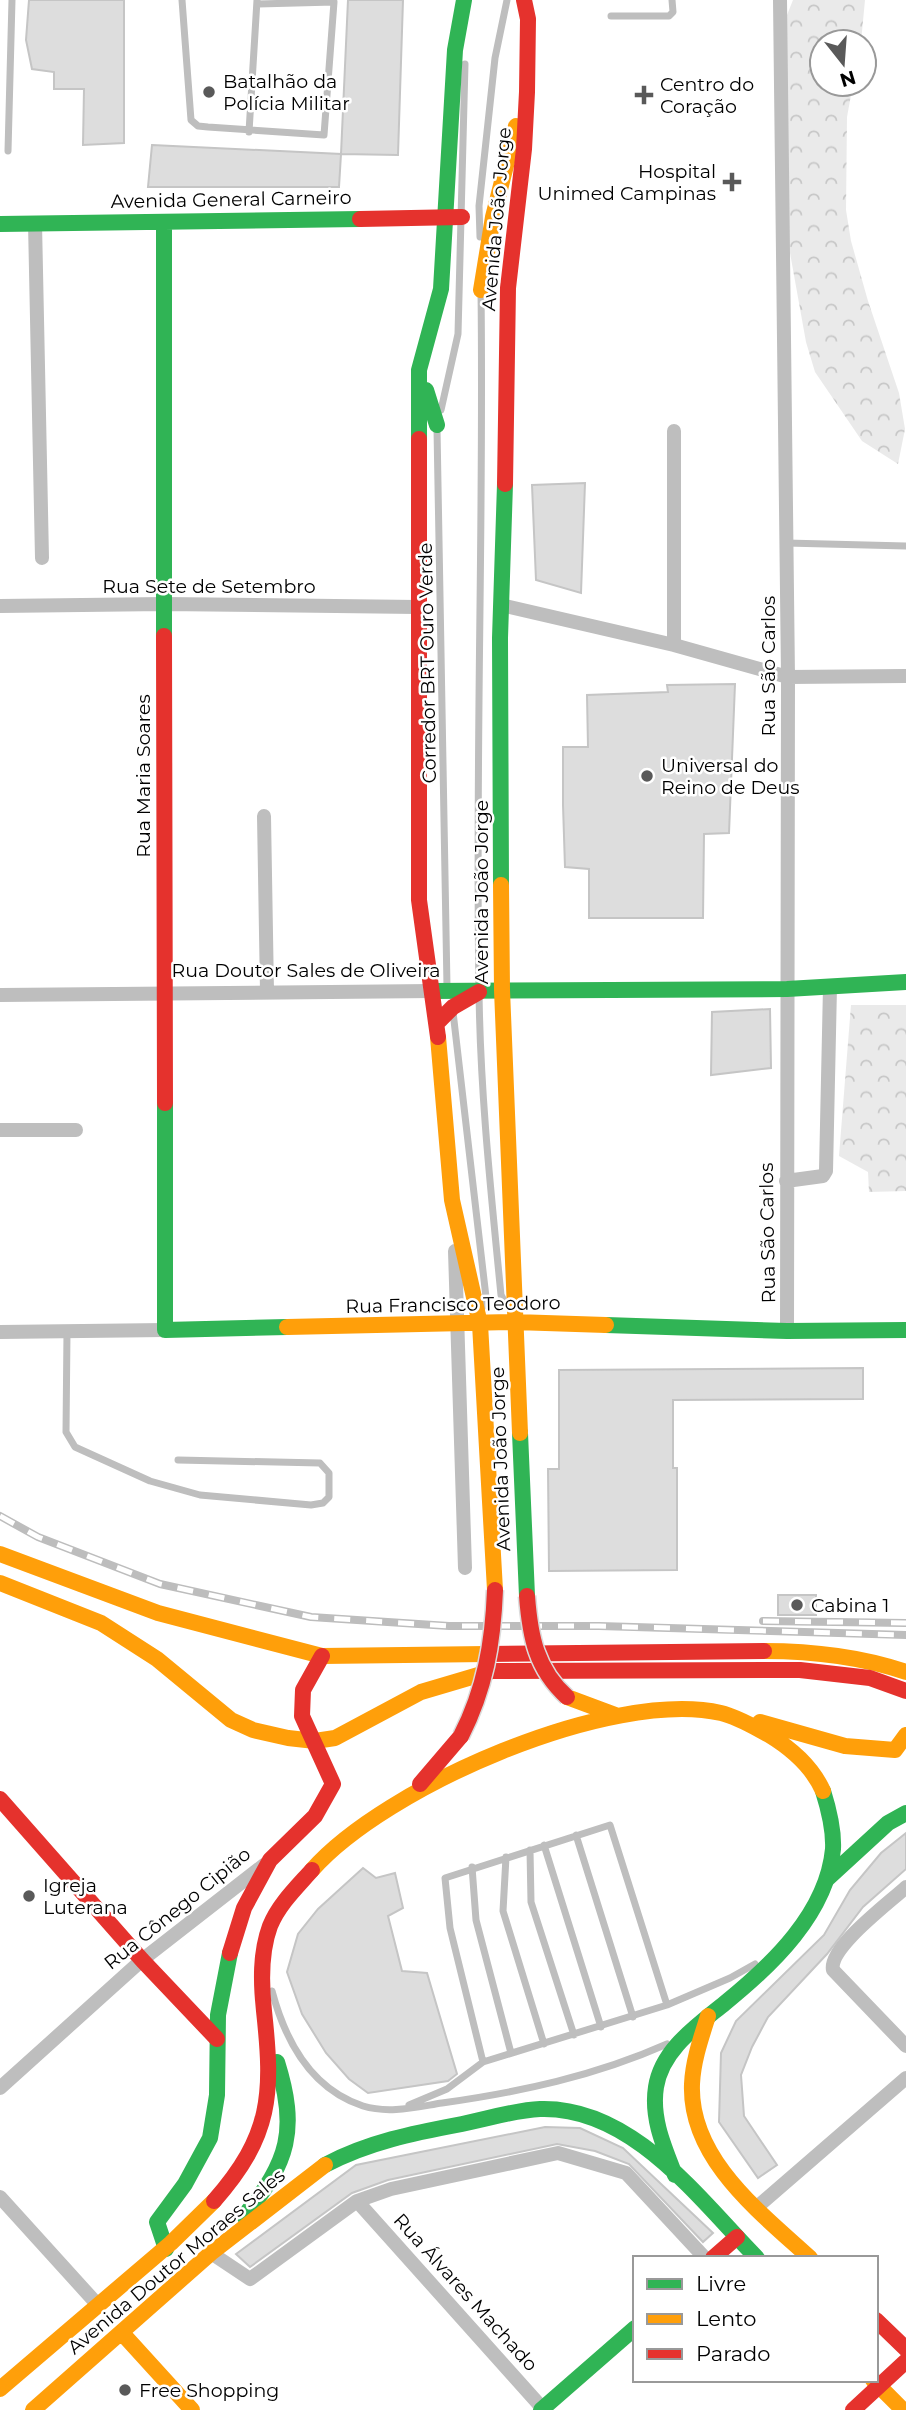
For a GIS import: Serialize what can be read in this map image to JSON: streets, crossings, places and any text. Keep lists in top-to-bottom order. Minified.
{"streets":{"main road":["Avenida General Carneiro","Avenida João Jorge","Rua Maria Soares","Rua Doutor Sales de Oliveira","Rua Francisco Teodoro","Rua Cônego Cipião","Avenida Doutor Moraes Sales"],"street":["Rua Sete de Setembro","Rua São Carlos","Rua Álvares Machado"],"lane":["Corredor BRT Ouro Verde"]},"crossings":[["Avenida General Carneiro","Avenida João Jorge"],["Avenida General Carneiro","Corredor BRT Ouro Verde"],["Avenida General Carneiro","Rua Maria Soares"],["Avenida João Jorge","Rua Sete de Setembro"],["Avenida João Jorge","Corredor BRT Ouro Verde"],["Avenida João Jorge","Rua Doutor Sales de Oliveira"],["Avenida João Jorge","Rua Francisco Teodoro"],["Avenida João Jorge","Avenida Doutor Moraes Sales"],["Rua Sete de Setembro","Rua Maria Soares"],["Corredor BRT Ouro Verde","Rua Doutor Sales de Oliveira"],["Corredor BRT Ouro Verde","Rua Francisco Teodoro"],["Rua São Carlos","Rua Doutor Sales de Oliveira"],["Rua São Carlos","Rua Francisco Teodoro"],["Rua Maria Soares","Rua Doutor Sales de Oliveira"],["Rua Maria Soares","Rua Francisco Teodoro"]],"places":{"other":["Batalhão da Polícia Militar","Universal do Reino de Deus","Cabina 1","Igreja Luterana","Free Shopping"],"health":["Centro do Coração","Hospital Unimed Campinas"]},"legend":["Livre","Lento","Parado"],"north":"bottom"}
